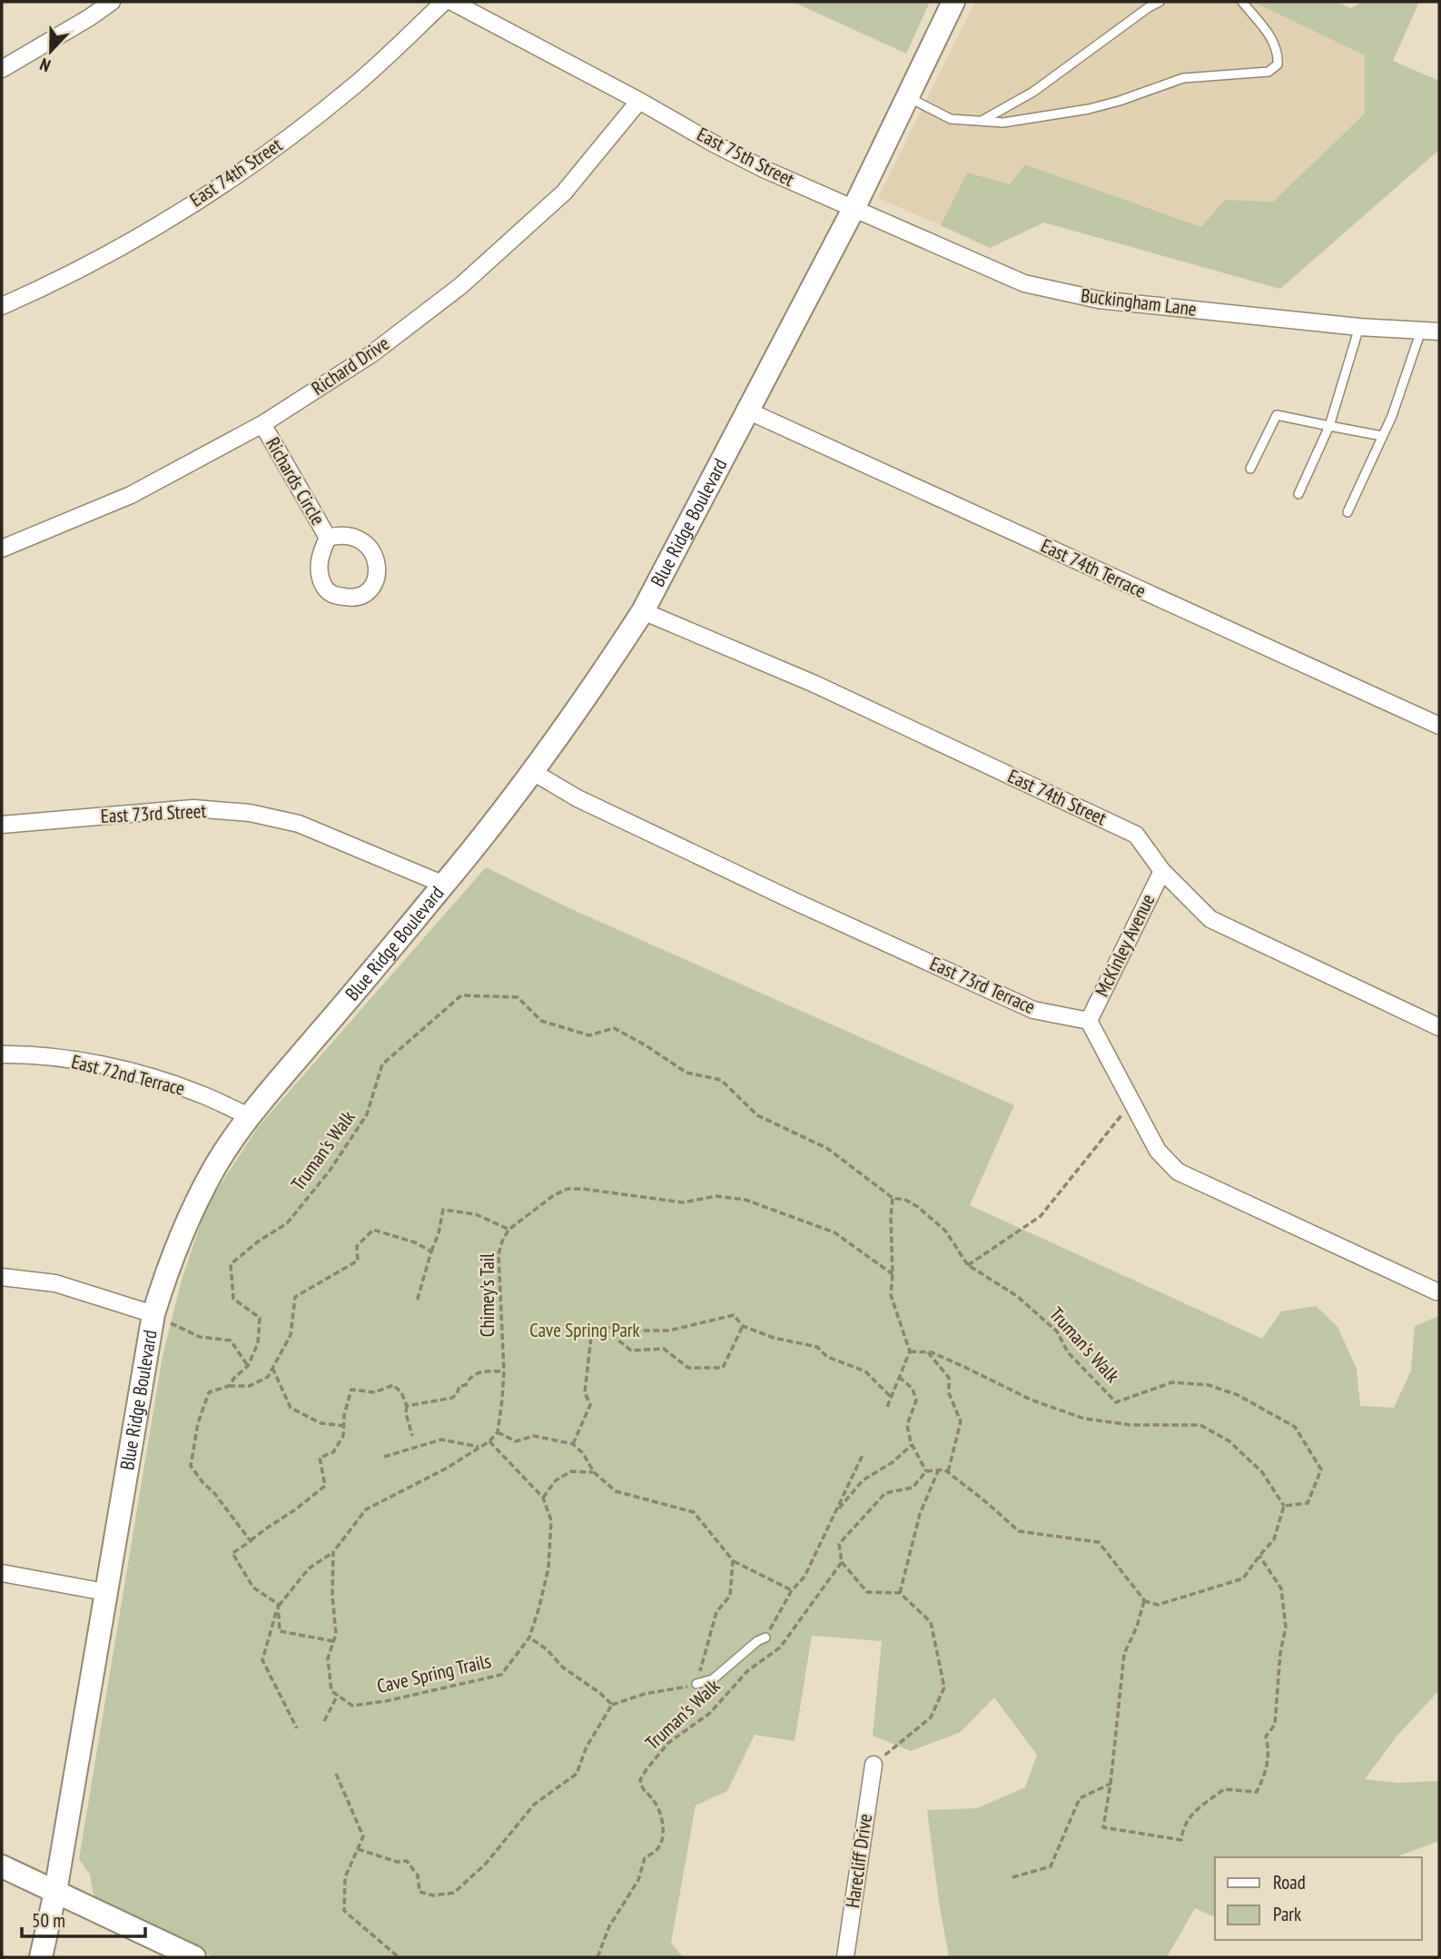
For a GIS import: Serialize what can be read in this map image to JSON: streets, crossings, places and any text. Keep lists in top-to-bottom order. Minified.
{"streets":{"main road":["Blue Ridge Boulevard"],"street":["East 75th Street","East 74th Street","Buckingham Lane","Richard Drive","Richards Circle","East 74th Terrace","East 73rd Street","McKinley Avenue","East 73rd Terrace","East 72nd Terrace","Harecliff Drive"],"path":["Truman's Walk","Chimey's Tail","Cave Spring Trails"]},"crossings":[["East 75th Street","Buckingham Lane"],["East 75th Street","Richard Drive"],["East 75th Street","Blue Ridge Boulevard"],["East 74th Street","Blue Ridge Boulevard"],["East 74th Street","McKinley Avenue"],["Buckingham Lane","Blue Ridge Boulevard"],["Richard Drive","Richards Circle"],["Blue Ridge Boulevard","East 74th Terrace"],["Blue Ridge Boulevard","East 73rd Street"],["Blue Ridge Boulevard","East 73rd Terrace"],["Blue Ridge Boulevard","East 72nd Terrace"],["McKinley Avenue","East 73rd Terrace"],["Chimey's Tail","Cave Spring Trails"]],"parks":["Cave Spring Park"],"legend":["Road","Park"],"scale_bar":"50 m","north":"bottom"}
